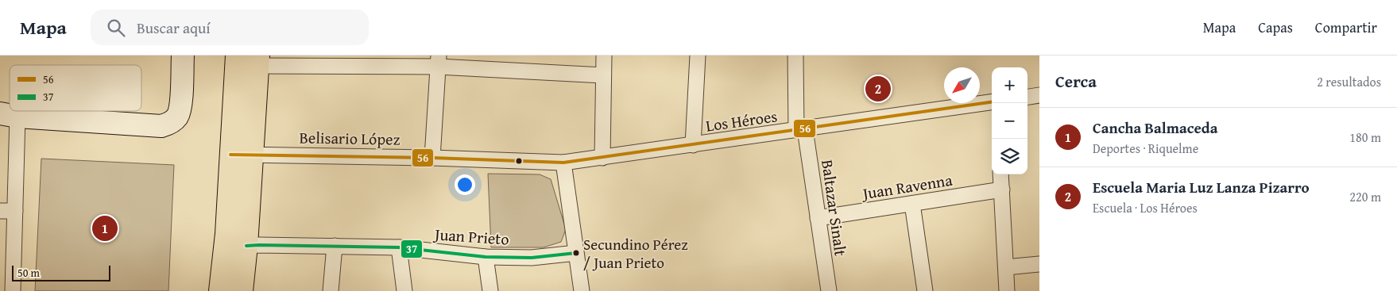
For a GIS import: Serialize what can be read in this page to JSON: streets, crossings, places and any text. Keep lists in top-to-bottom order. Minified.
{"streets":{"street":["Los Héroes","Belisario López","Juan Ravenna","Baltazar Sinalt","Juan Prieto"]},"crossings":[["Los Héroes","Belisario López"],["Los Héroes","Baltazar Sinalt"],["Juan Ravenna","Baltazar Sinalt"]],"places":["Secundino Pérez / Juan Prieto"],"lines":["transit line 56","transit line 37"],"legend":["56","37"],"scale_bar":"50 m","north":"bottom left","page":{"header":"Mapa","search":"Buscar aquí","nav":["Mapa","Capas","Compartir"],"heading":["Cerca","2 resultados"],"map_buttons":["+","−"],"pins":["2","1"],"list":[{"mark":"1","name":"Cancha Balmaceda","note":"Deportes · Riquelme","value":"180 m"},{"mark":"2","name":"Escuela Maria Luz Lanza Pizarro","note":"Escuela · Los Héroes","value":"220 m"}],"scale":"50 m"}}
